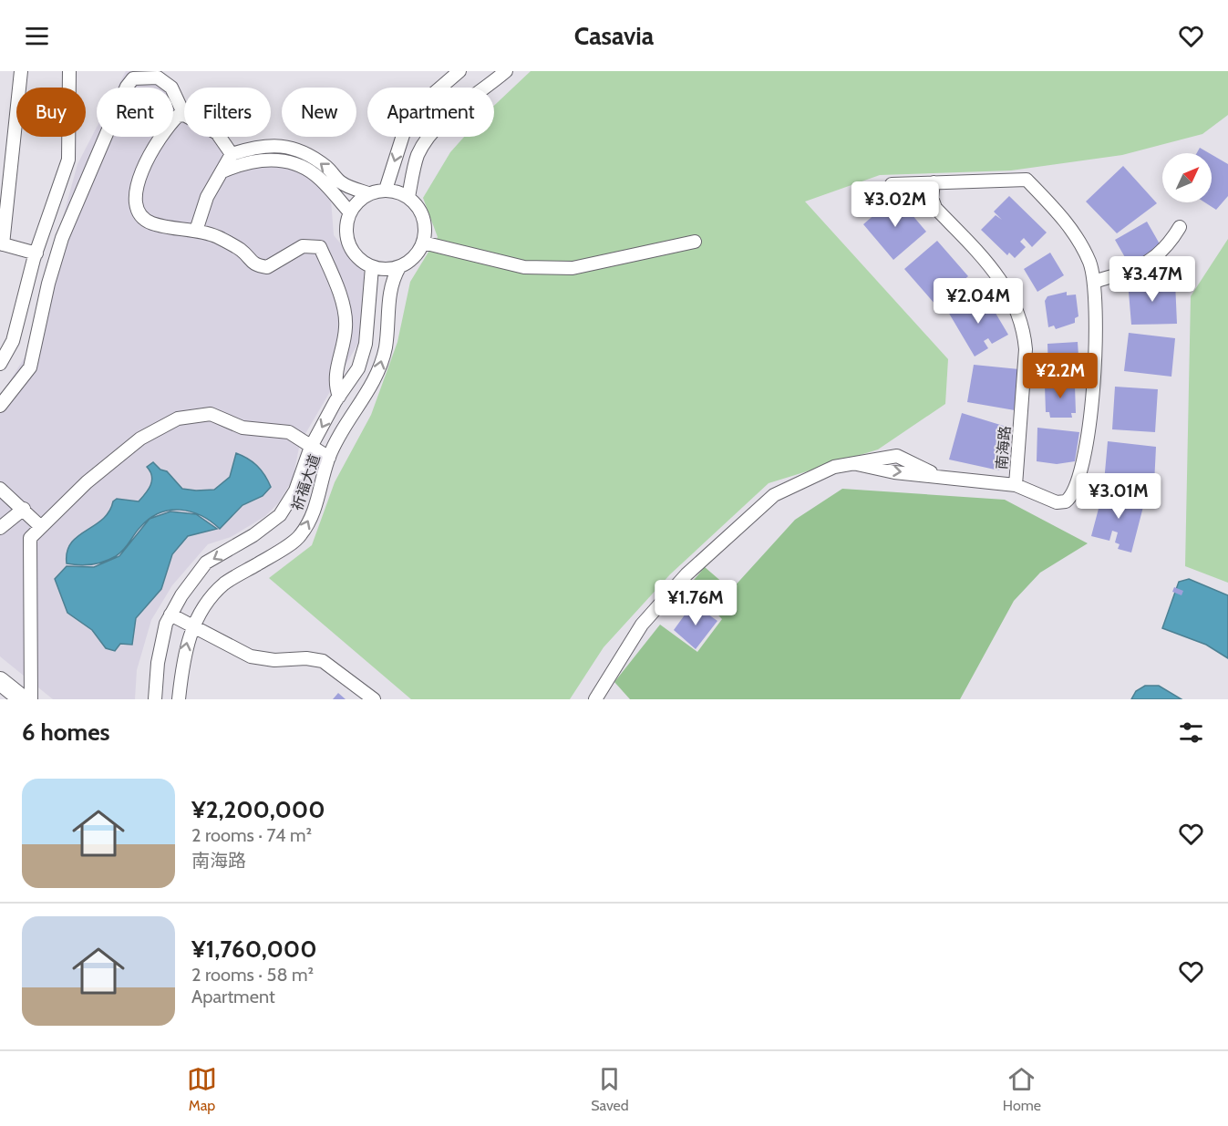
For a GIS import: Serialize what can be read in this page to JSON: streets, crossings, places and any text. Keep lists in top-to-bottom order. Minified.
{"streets":{"street":["南海路","祈福大道"]},"north":"top right","page":{"header":"Casavia","chip":["Buy","Rent","Filters","New","Apartment"],"price":["¥3.02M","¥3.47M","¥2.04M","¥2.2M","¥3.01M","¥1.76M"],"heading":"6 homes","list":[{"name":"¥2,200,000","note":"2 rooms · 74 m² · 南海路"},{"name":"¥1,760,000","note":"2 rooms · 58 m² · Apartment"}],"tabs":["Map","Saved","Home"]}}
